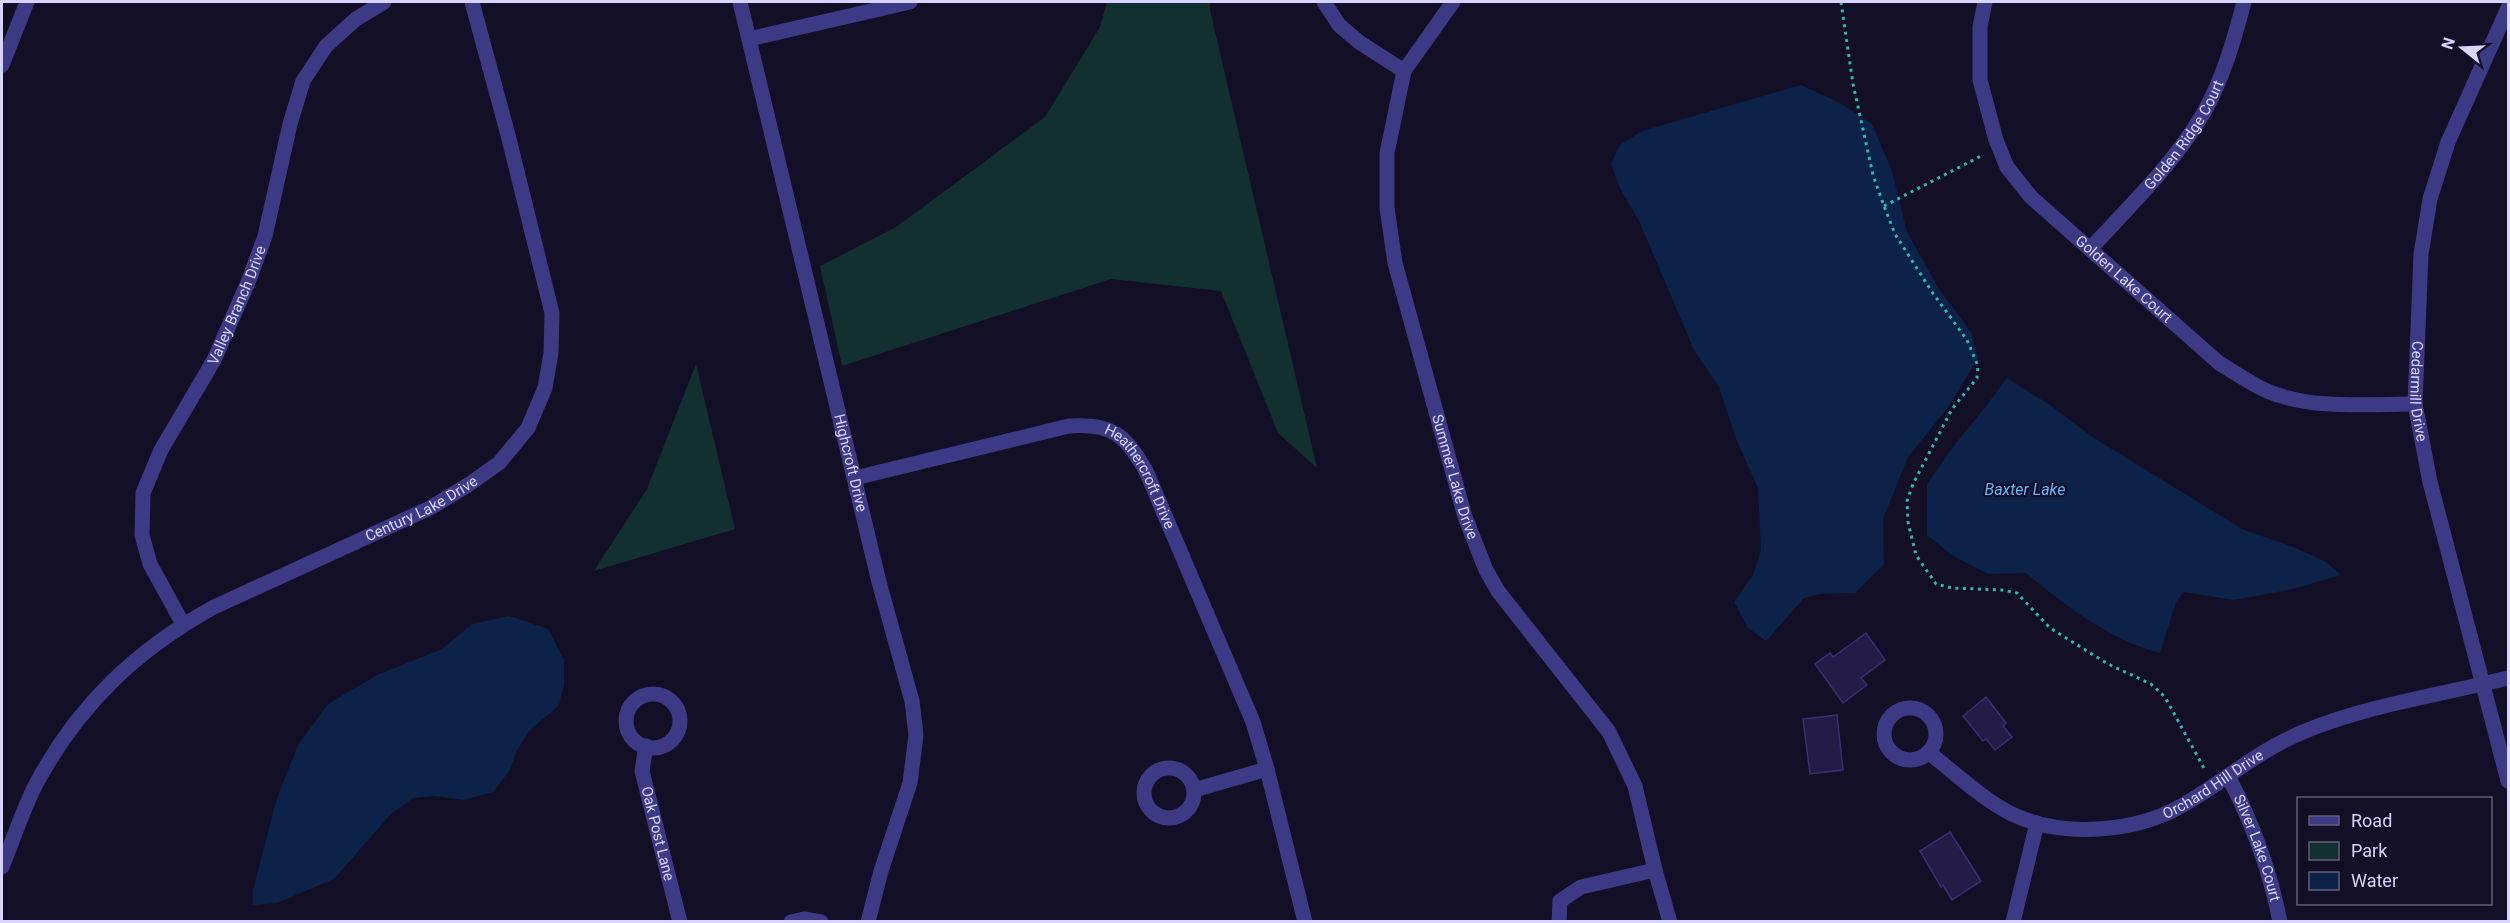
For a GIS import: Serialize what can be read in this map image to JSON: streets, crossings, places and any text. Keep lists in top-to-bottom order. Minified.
{"streets":{"street":["Golden Ridge Court","Golden Lake Court","Valley Branch Drive","Cedarmill Drive","Highcroft Drive","Summer Lake Drive","Heathercroft Drive","Century Lake Drive","Orchard Hill Drive","Oak Post Lane","Silver Lake Court"]},"crossings":[["Golden Ridge Court","Golden Lake Court"],["Golden Lake Court","Cedarmill Drive"],["Valley Branch Drive","Century Lake Drive"],["Cedarmill Drive","Orchard Hill Drive"],["Highcroft Drive","Heathercroft Drive"],["Orchard Hill Drive","Silver Lake Court"]],"water":["Baxter Lake"],"legend":["Road","Park","Water"],"north":"left"}
